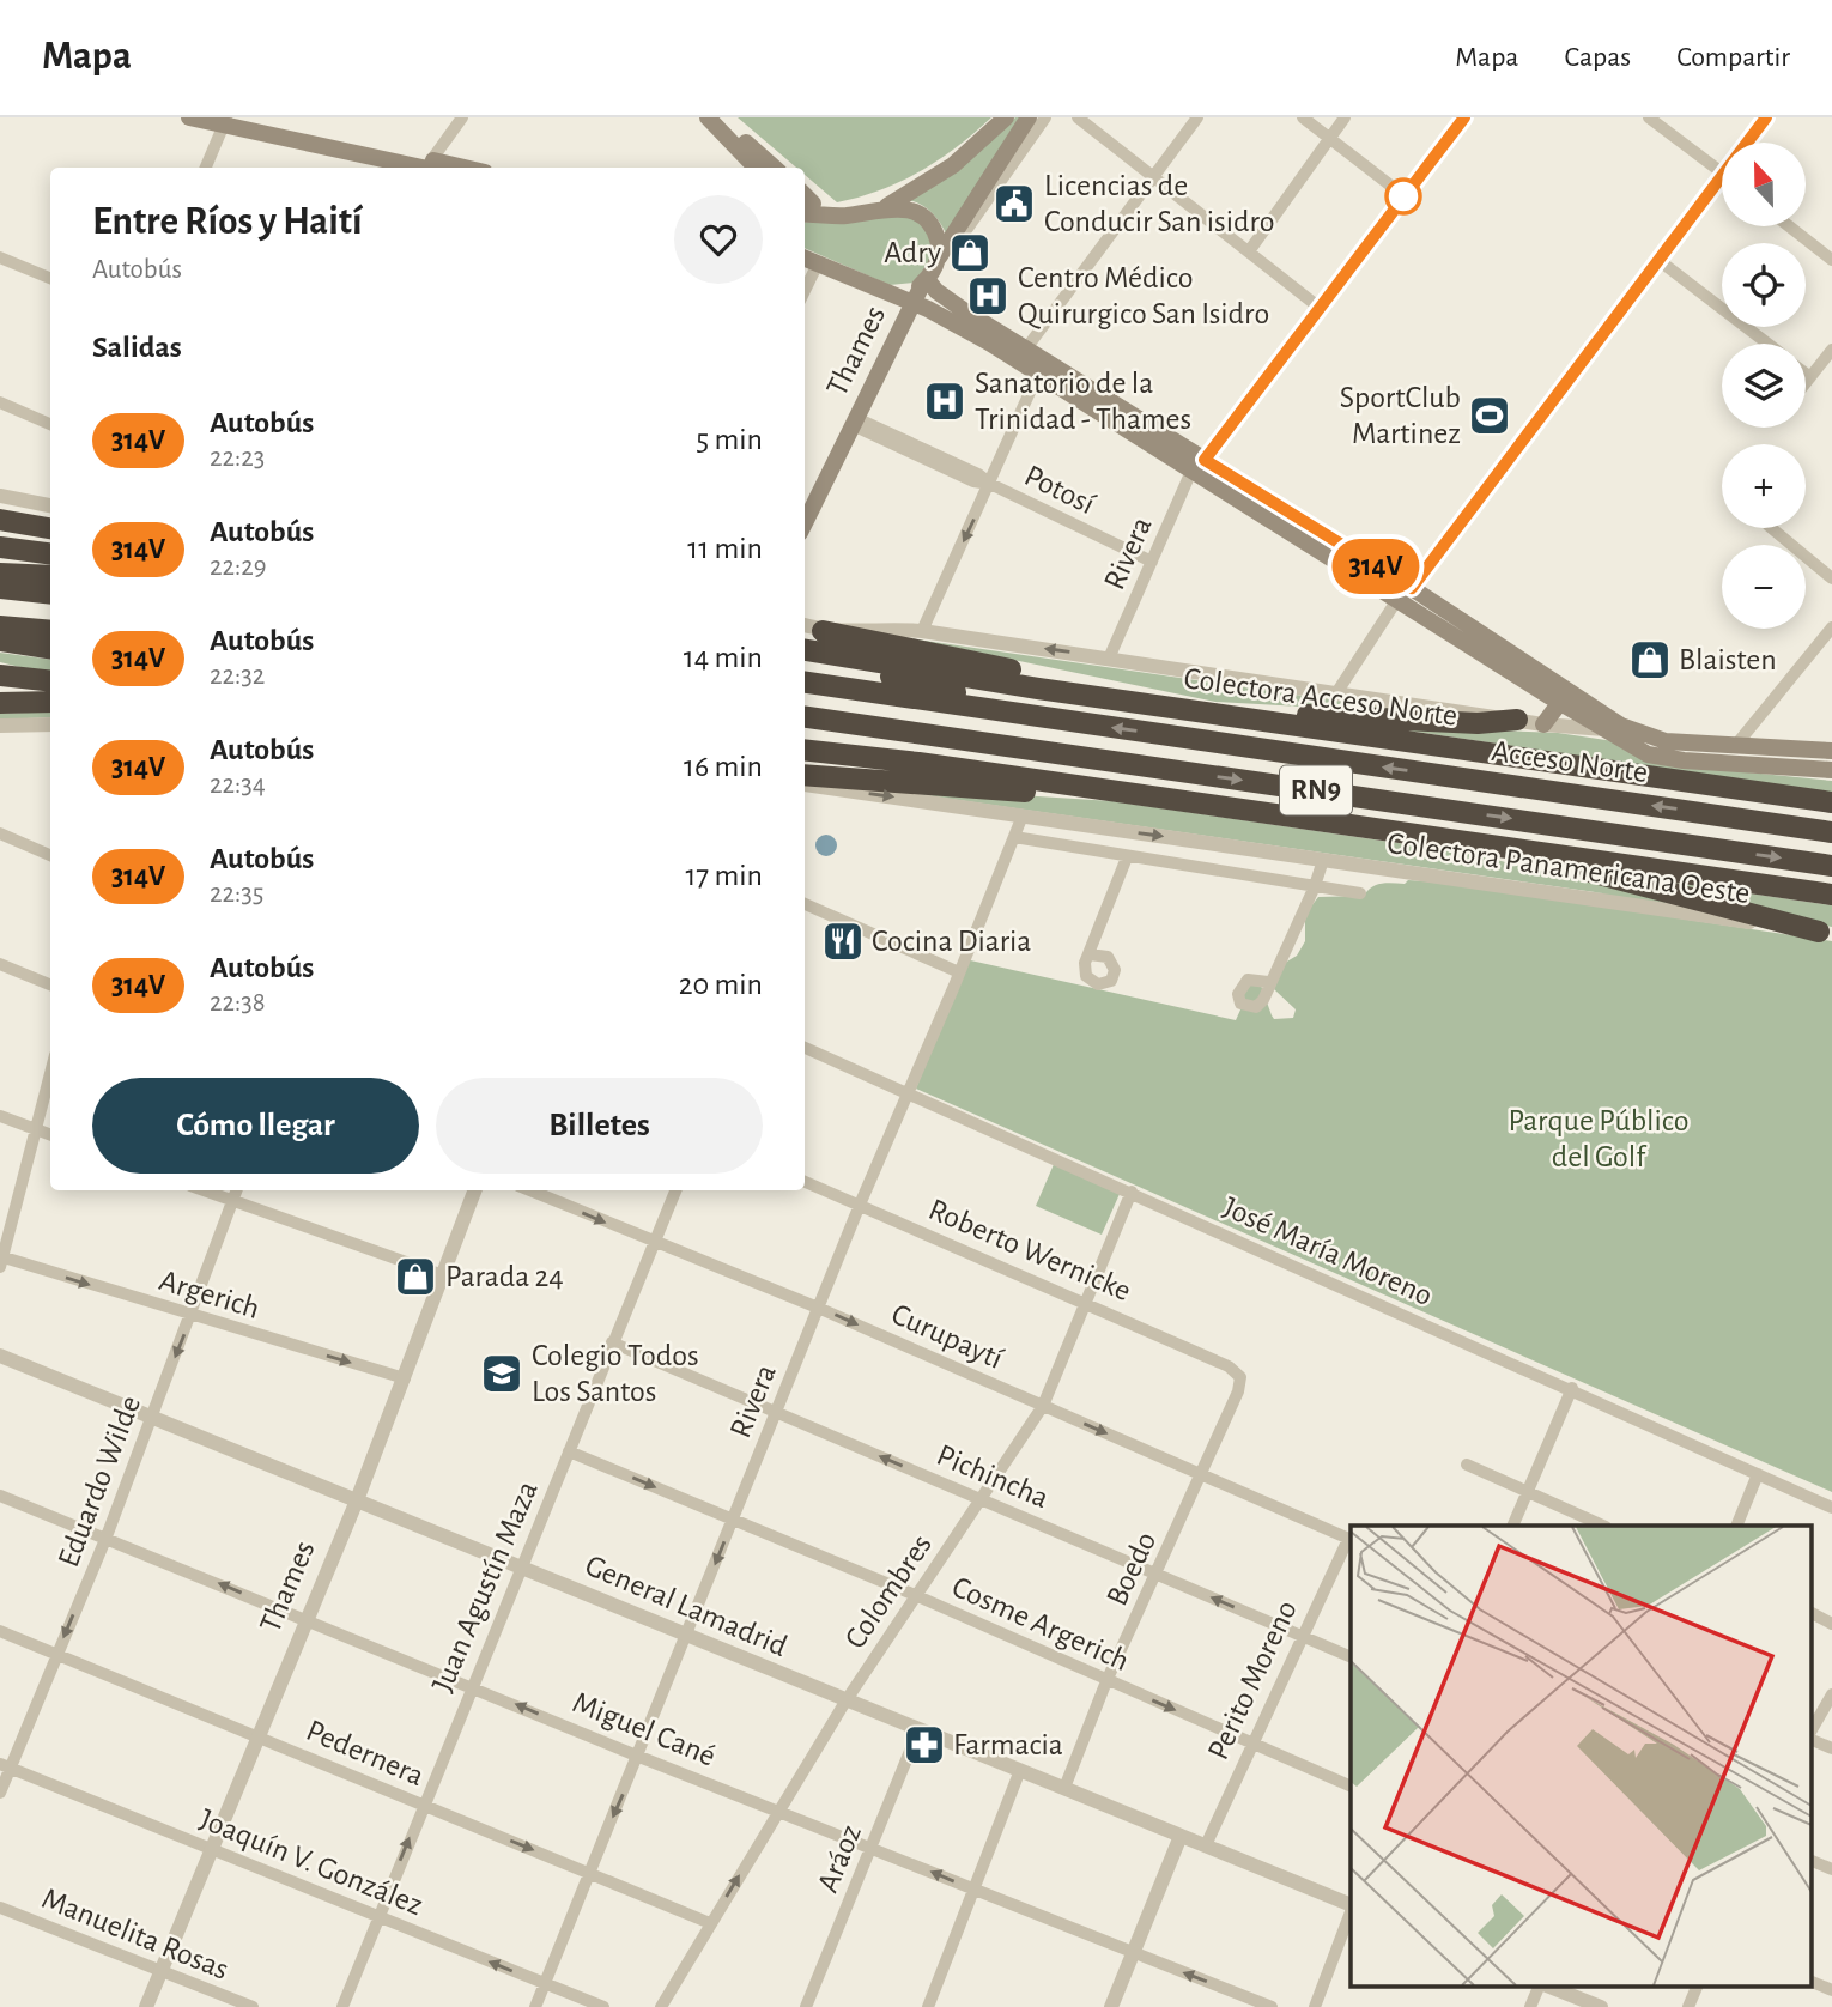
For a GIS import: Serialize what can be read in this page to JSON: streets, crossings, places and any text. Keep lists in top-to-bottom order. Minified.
{"streets":{"highway":["Colectora Acceso Norte","Acceso Norte","RN9"],"main road":["Thames"],"street":["Potosí","Rivera","Colectora Panamericana Oeste","Roberto Wernicke","José María Moreno","Argerich","Curupaytí","Pichincha","Eduardo Wilde","Boedo","Juan Agustín Maza","Colombres","General Lamadrid","Cosme Argerich","Perito Moreno","Miguel Cané","Pedernera","Aráoz","Joaquín V. González","Manuelita Rosas"]},"crossings":[["Thames","Potosí"],["Thames","Argerich"],["Thames","General Lamadrid"],["Thames","Miguel Cané"],["Thames","Pedernera"],["Thames","Joaquín V. González"],["Thames","Manuelita Rosas"],["Potosí","Rivera"],["Rivera","Colectora Panamericana Oeste"],["Rivera","Roberto Wernicke"],["Rivera","José María Moreno"],["Rivera","Curupaytí"],["Rivera","Pichincha"],["Rivera","General Lamadrid"],["Rivera","Cosme Argerich"],["Rivera","Miguel Cané"],["Rivera","Pedernera"],["Rivera","Joaquín V. González"],["Roberto Wernicke","Boedo"],["Roberto Wernicke","Colombres"],["José María Moreno","Colombres"],["Argerich","Eduardo Wilde"],["Curupaytí","Boedo"],["Curupaytí","Juan Agustín Maza"],["Curupaytí","Colombres"],["Curupaytí","Perito Moreno"],["Pichincha","Boedo"],["Pichincha","Juan Agustín Maza"],["Pichincha","Colombres"],["Pichincha","Perito Moreno"],["Eduardo Wilde","General Lamadrid"],["Eduardo Wilde","Miguel Cané"],["Eduardo Wilde","Pedernera"],["Eduardo Wilde","Joaquín V. González"],["Boedo","General Lamadrid"],["Boedo","Cosme Argerich"],["Juan Agustín Maza","General Lamadrid"],["Juan Agustín Maza","Cosme Argerich"],["Juan Agustín Maza","Miguel Cané"],["Juan Agustín Maza","Pedernera"],["Juan Agustín Maza","Joaquín V. González"],["Colombres","General Lamadrid"],["Colombres","Cosme Argerich"],["Colombres","Miguel Cané"],["Colombres","Pedernera"],["General Lamadrid","Perito Moreno"],["General Lamadrid","Aráoz"],["Cosme Argerich","Perito Moreno"],["Miguel Cané","Aráoz"]],"one_way":["Argerich","Curupaytí","Pichincha","Eduardo Wilde","Cosme Argerich","Miguel Cané"],"parks":["Parque Público del Golf"],"places":{"public building":["Licencias de Conducir San isidro"],"shop":["Adry","Blaisten","Parada 24"],"hospital":["Centro Médico Quirurgico San Isidro","Sanatorio de la Trinidad - Thames"],"sports":["SportClub Martinez"],"restaurant":["Cocina Diaria"],"school or university":["Colegio Todos Los Santos"],"pharmacy":["Farmacia"]},"lines":["bus line 314V"],"north":"top","page":{"header":"Mapa","nav":["Mapa","Capas","Compartir"],"on_map":"314V","map_buttons":["+","−"],"heading":[["Entre Ríos y Haití","Autobús"],"Salidas"],"list":[{"mark":"314V","name":"Autobús","note":"22:23","value":"5 min"},{"mark":"314V","name":"Autobús","note":"22:29","value":"11 min"},{"mark":"314V","name":"Autobús","note":"22:32","value":"14 min"},{"mark":"314V","name":"Autobús","note":"22:34","value":"16 min"},{"mark":"314V","name":"Autobús","note":"22:35","value":"17 min"},{"mark":"314V","name":"Autobús","note":"22:38","value":"20 min"}],"buttons":["Cómo llegar","Billetes"]}}
